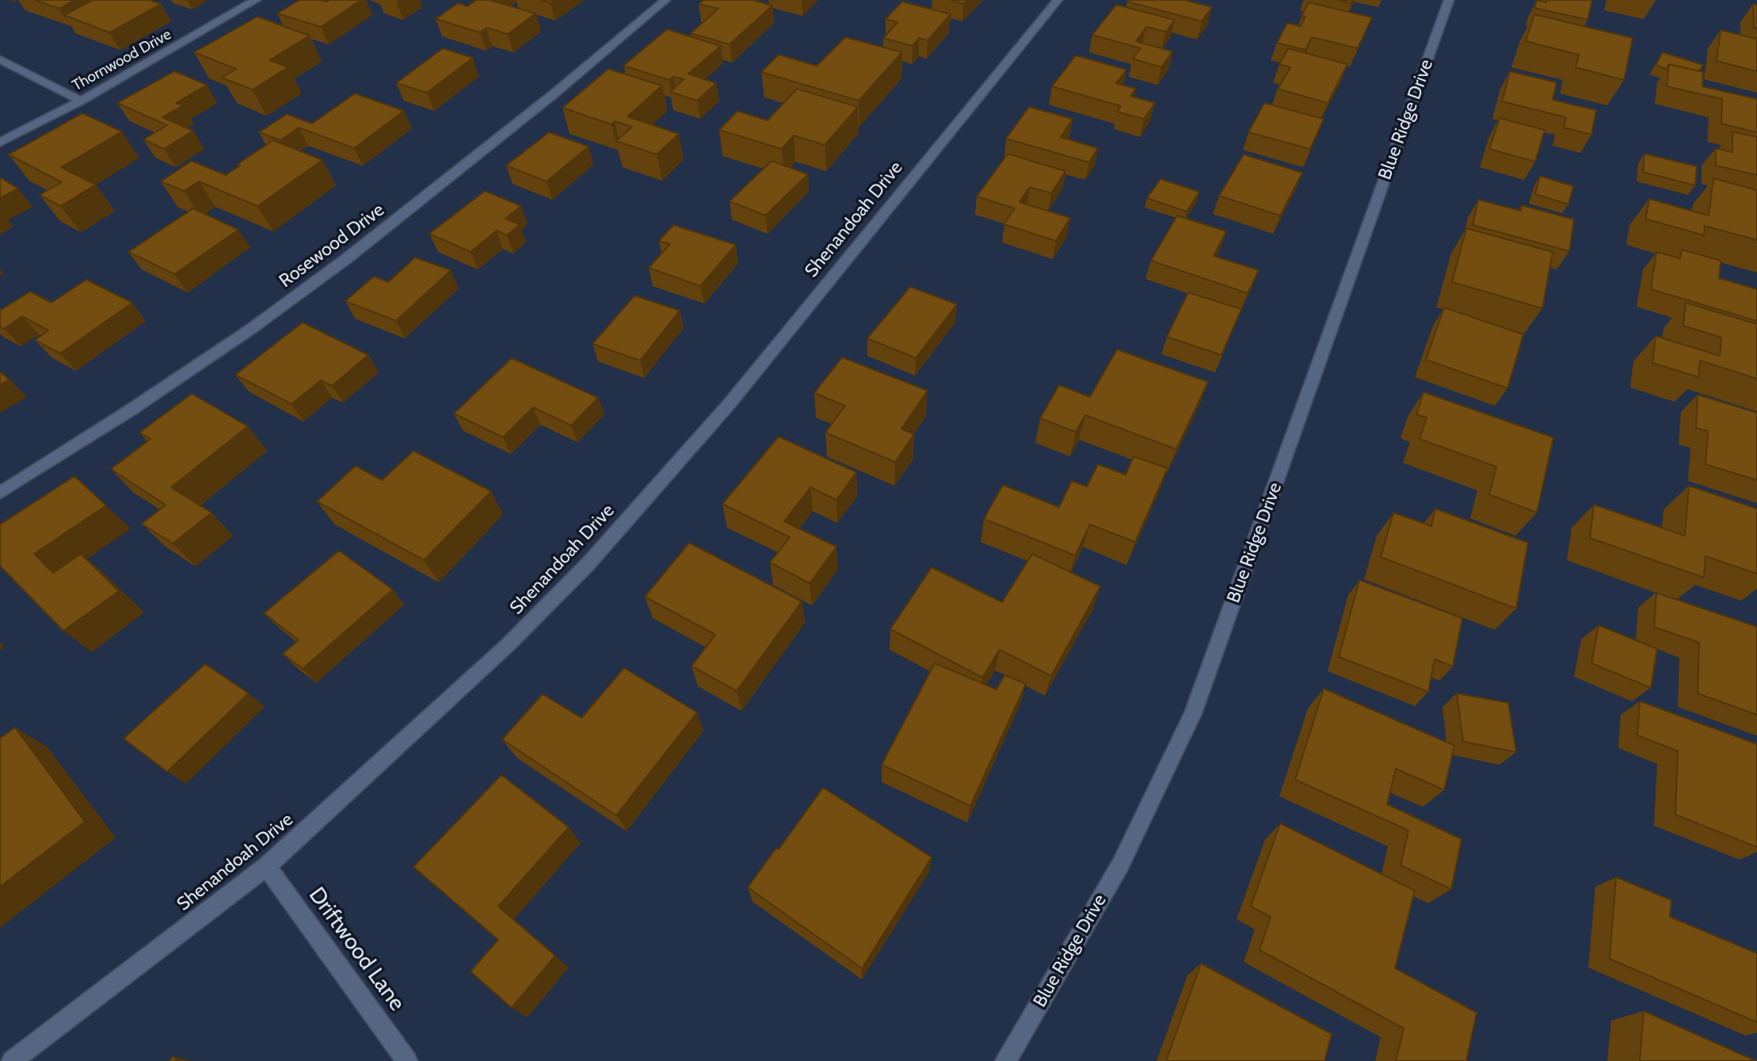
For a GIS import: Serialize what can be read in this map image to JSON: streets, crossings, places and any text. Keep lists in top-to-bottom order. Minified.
{"streets":{"street":["Thornwood Drive","Blue Ridge Drive","Shenandoah Drive","Rosewood Drive","Driftwood Lane"]},"crossings":[["Shenandoah Drive","Driftwood Lane"]]}
